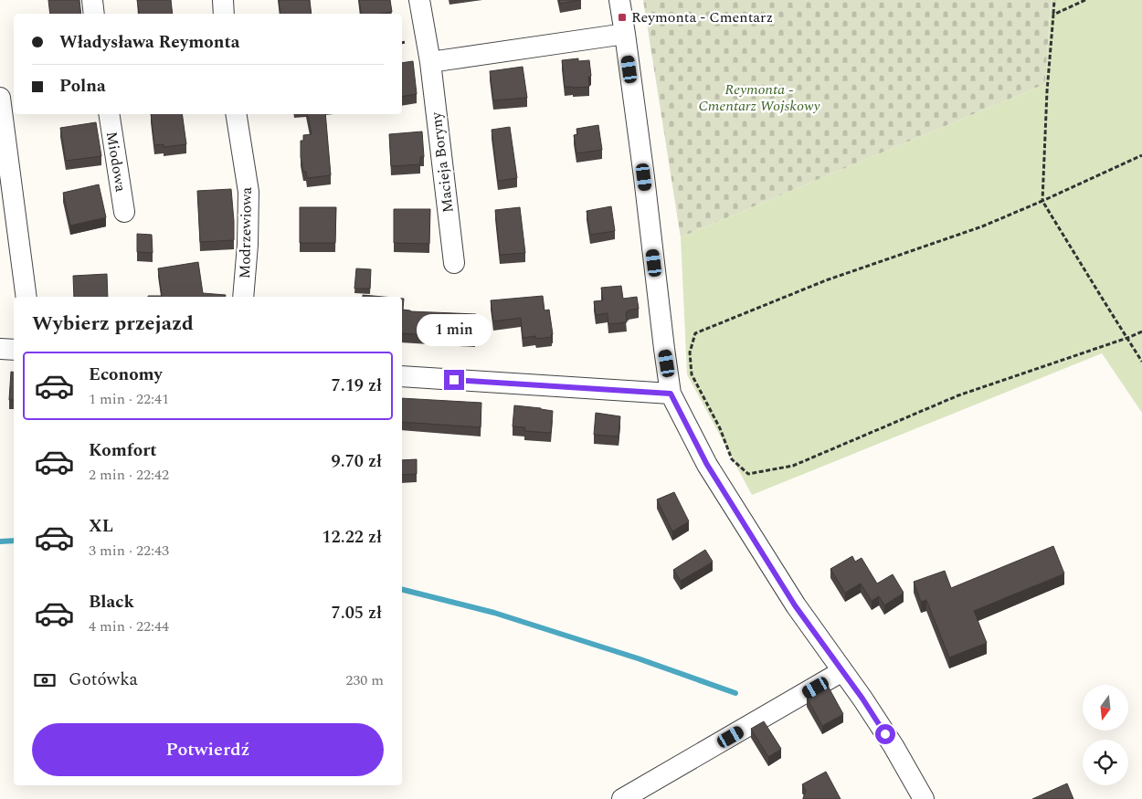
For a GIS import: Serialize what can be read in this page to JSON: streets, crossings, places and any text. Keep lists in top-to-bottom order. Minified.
{"streets":{"street":["Miodowa","Macieja Boryny","Modrzewiowa"]},"parks":["Reymonta - Cmentarz Wojskowy"],"places":{"transit":["Reymonta - Cmentarz"]},"north":"bottom","page":{"banner":["Władysława Reymonta","Polna"],"heading":"Wybierz przejazd","bubble":"1 min","list":[{"name":"Economy","note":"1 min · 22:41","value":"7.19 zł"},{"name":"Komfort","note":"2 min · 22:42","value":"9.70 zł"},{"name":"XL","note":"3 min · 22:43","value":"12.22 zł"},{"name":"Black","note":"4 min · 22:44","value":"7.05 zł"}],"pay":["Gotówka","230 m"],"buttons":"Potwierdź"}}
